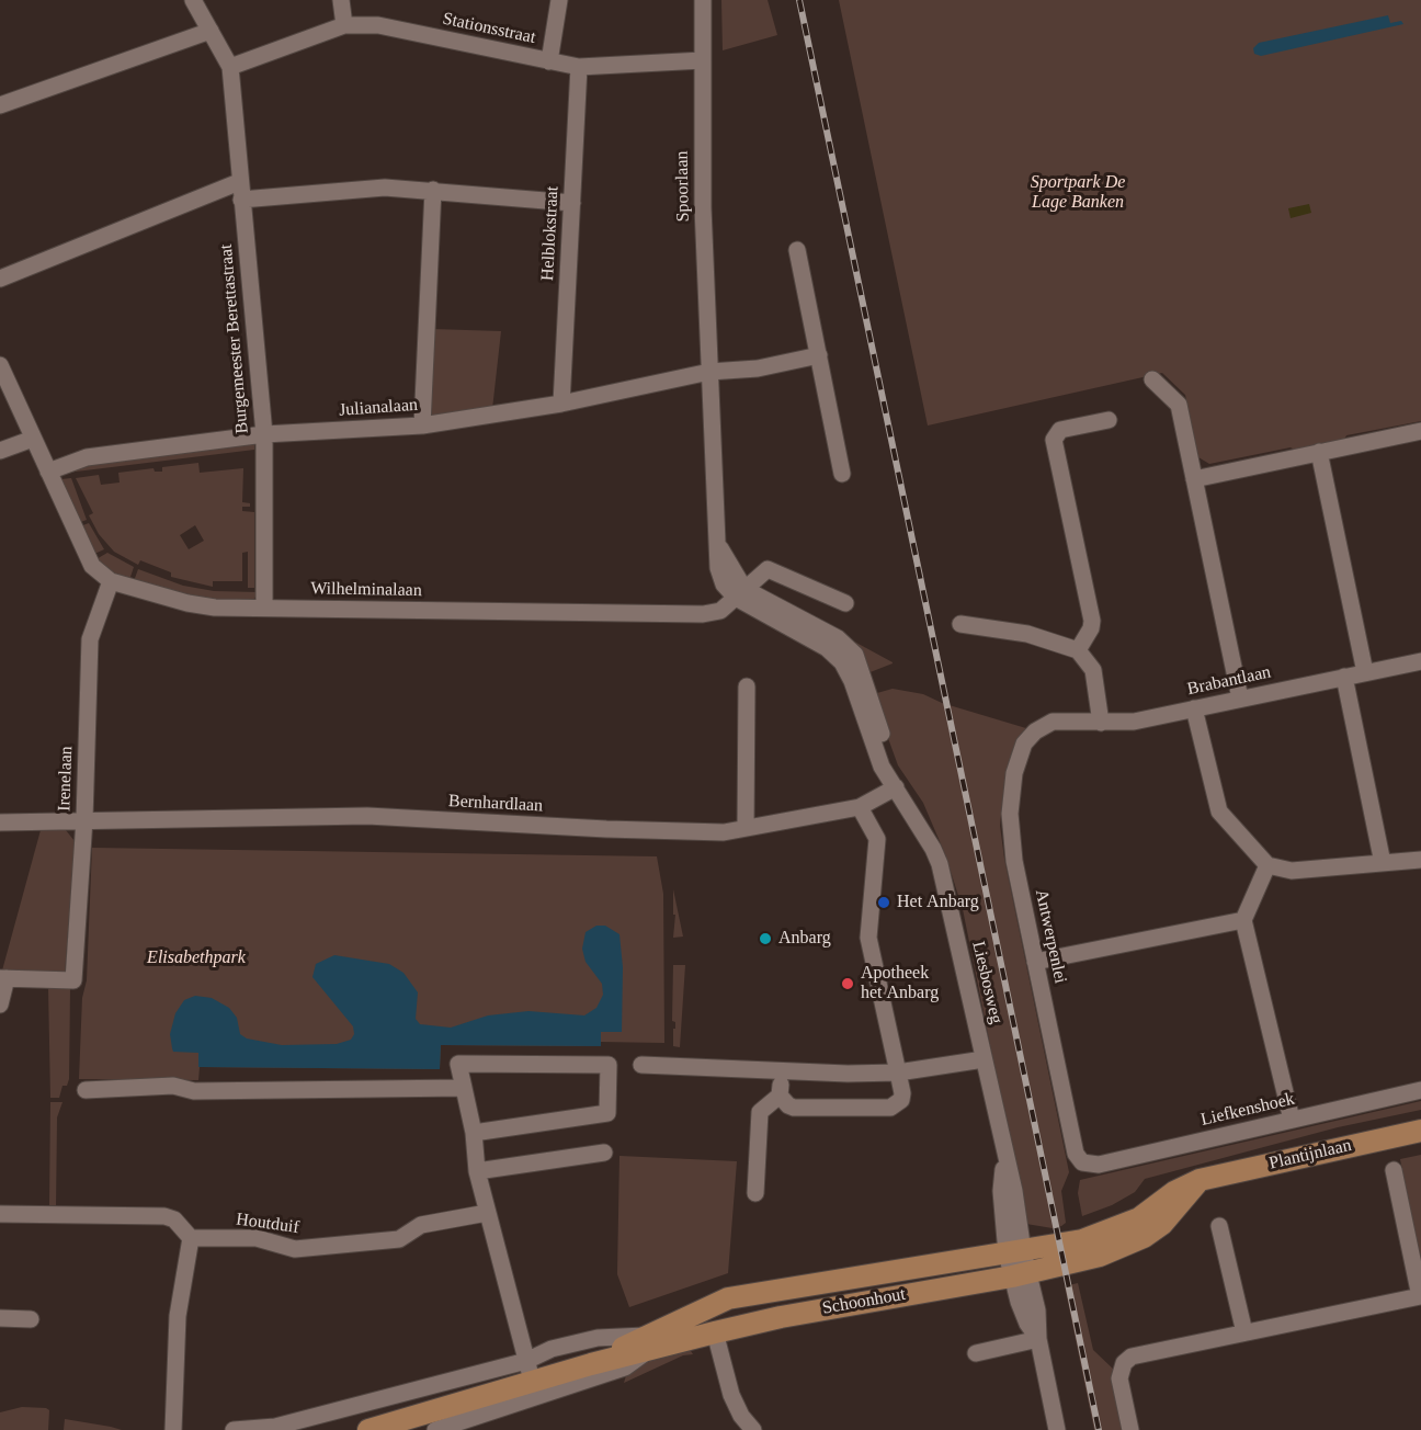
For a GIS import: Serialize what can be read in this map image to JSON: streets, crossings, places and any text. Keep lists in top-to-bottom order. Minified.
{"streets":{"main road":["Plantijnlaan","Schoonhout"],"street":["Stationsstraat","Spoorlaan","Helblokstraat","Burgemeester Berettastraat","Julianalaan","Wilhelminalaan","Brabantlaan","Irenelaan","Bernhardlaan","Antwerpenlei","Liesbosweg","Liefkenshoek","Houtduif"]},"crossings":[["Stationsstraat","Spoorlaan"],["Stationsstraat","Helblokstraat"],["Stationsstraat","Burgemeester Berettastraat"],["Spoorlaan","Julianalaan"],["Spoorlaan","Wilhelminalaan"],["Spoorlaan","Liesbosweg"],["Helblokstraat","Julianalaan"],["Burgemeester Berettastraat","Julianalaan"],["Burgemeester Berettastraat","Wilhelminalaan"],["Wilhelminalaan","Irenelaan"],["Wilhelminalaan","Liesbosweg"],["Brabantlaan","Antwerpenlei"],["Irenelaan","Bernhardlaan"],["Bernhardlaan","Liesbosweg"],["Antwerpenlei","Liefkenshoek"],["Liesbosweg","Schoonhout"],["Plantijnlaan","Schoonhout"]],"parks":["Sportpark De Lage Banken","Elisabethpark"],"places":["Het Anbarg","Anbarg","Apotheek het Anbarg"]}
